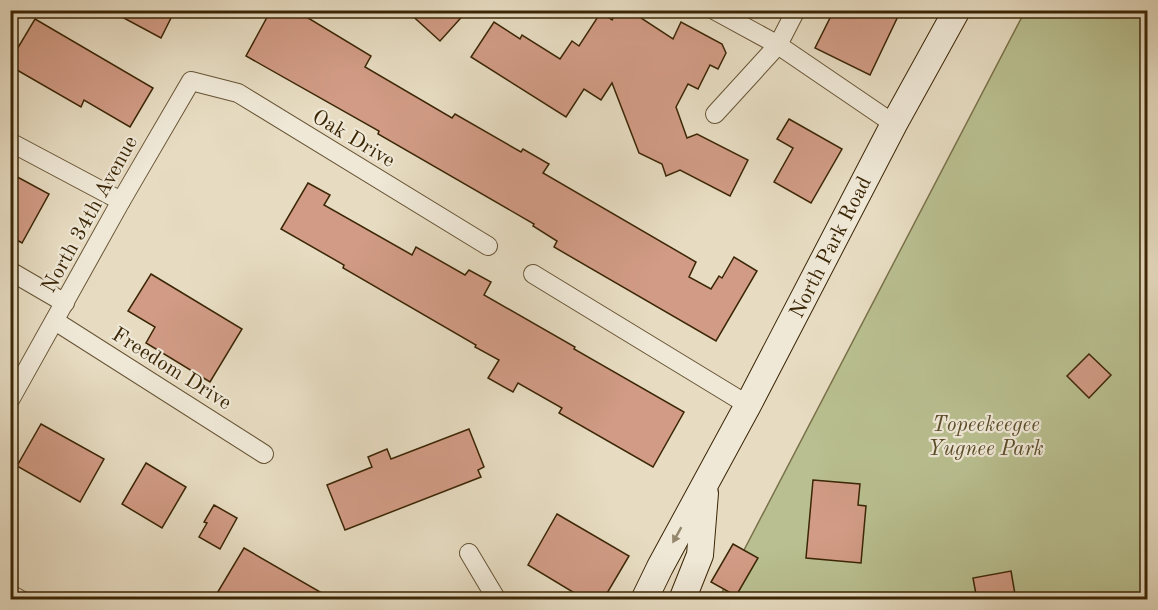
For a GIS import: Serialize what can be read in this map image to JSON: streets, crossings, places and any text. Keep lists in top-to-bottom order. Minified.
{"streets":{"street":["Oak Drive","North 34th Avenue","North Park Road","Freedom Drive"]},"crossings":[["Oak Drive","North 34th Avenue"],["North 34th Avenue","Freedom Drive"]],"parks":["Topeekeegee Yugnee Park"]}
